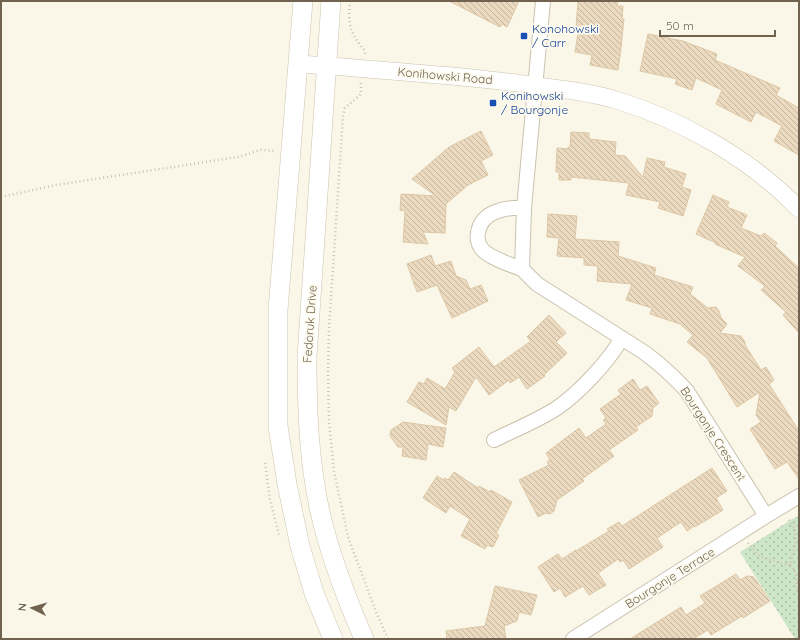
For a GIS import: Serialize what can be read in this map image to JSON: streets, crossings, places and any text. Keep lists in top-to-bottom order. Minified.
{"streets":{"main road":["Fedoruk Drive"],"street":["Konihowski Road","Bourgonje Crescent","Bourgonje Terrace"]},"crossings":[["Konihowski Road","Fedoruk Drive"],["Bourgonje Crescent","Bourgonje Terrace"]],"places":{"transit":["Konohowski / Carr","Konihowski / Bourgonje"]},"scale_bar":"50 m","north":"left"}
